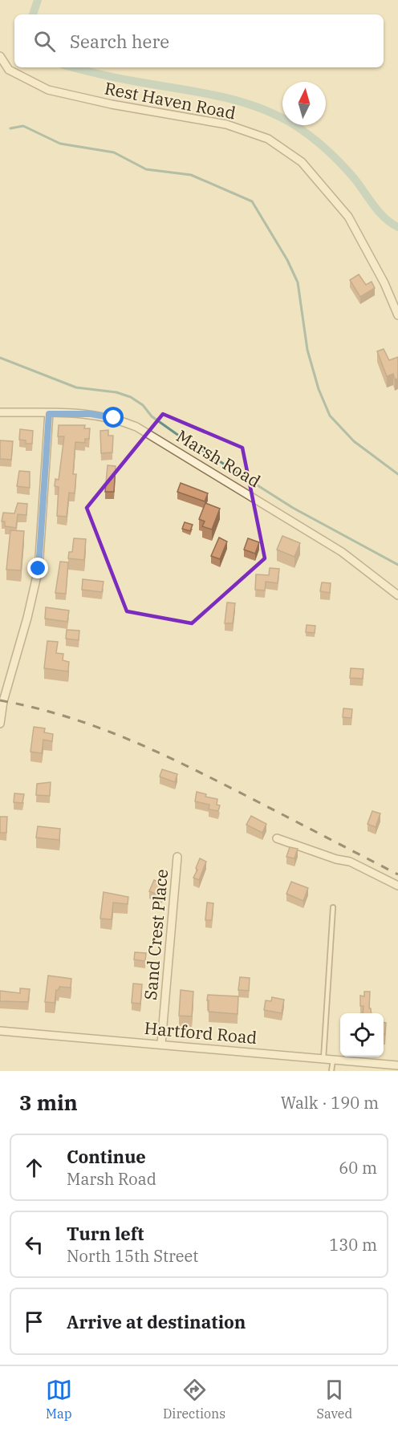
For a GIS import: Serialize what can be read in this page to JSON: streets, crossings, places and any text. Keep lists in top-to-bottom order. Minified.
{"streets":{"street":["Rest Haven Road","Marsh Road","Sand Crest Place","Hartford Road"]},"crossings":[["Sand Crest Place","Hartford Road"]],"north":"top","page":{"search":"Search here","heading":["3 min","Walk · 190 m"],"list":[["Continue","Marsh Road","60 m"],["Turn left","North 15th Street","130 m"],"Arrive at destination"],"nav":["Map","Directions","Saved"]}}
